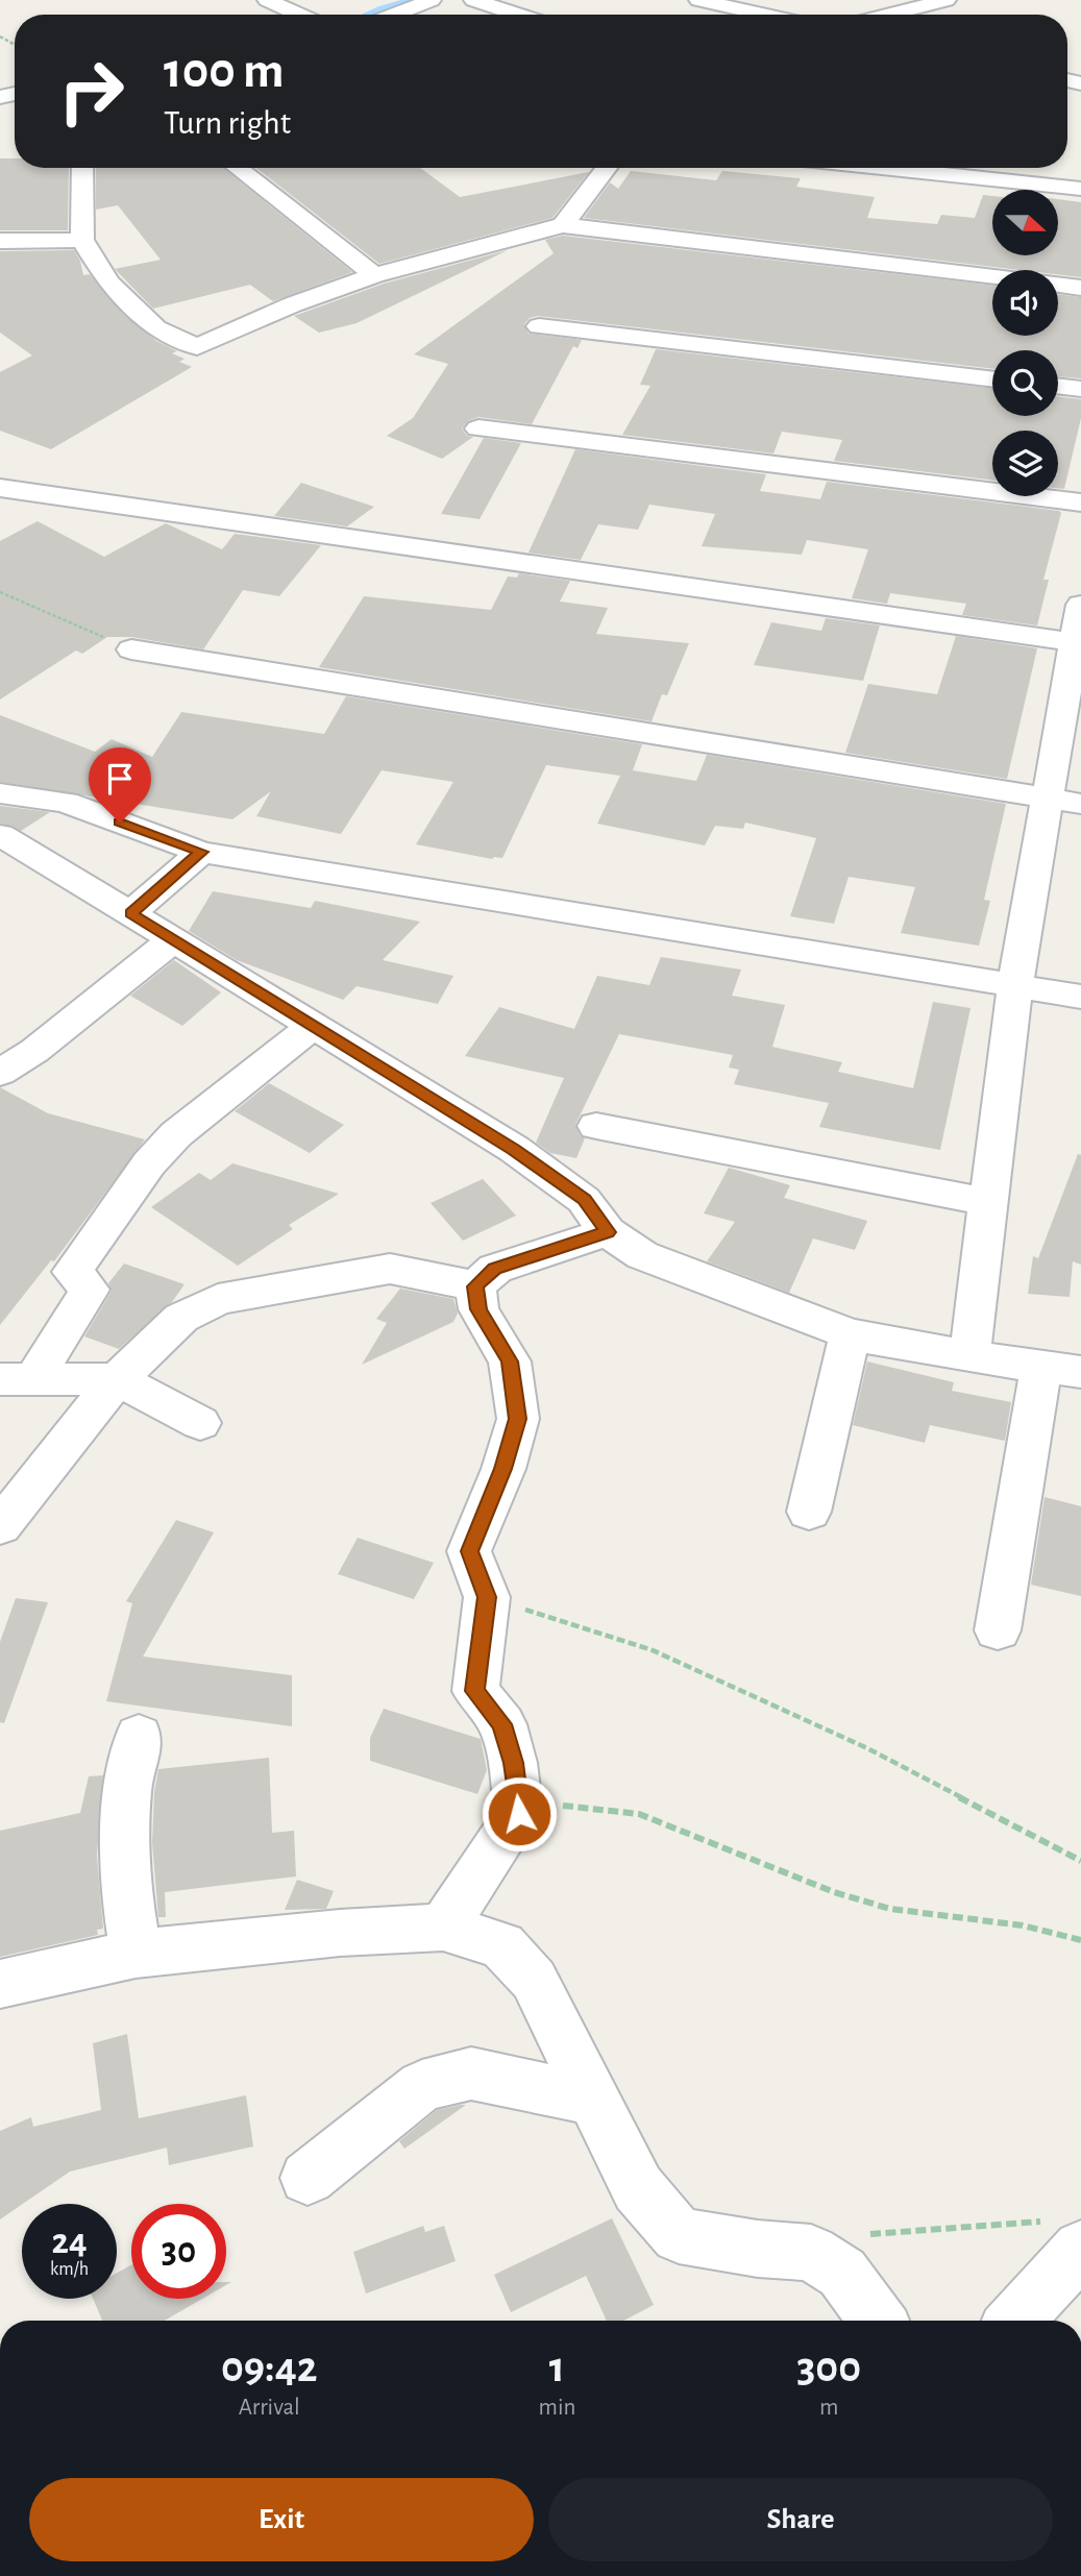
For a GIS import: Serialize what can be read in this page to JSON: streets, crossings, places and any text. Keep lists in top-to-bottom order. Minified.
{"north":"right","page":{"turn":["100 m","Turn right"],"speed":"24 km/h","limit":"30","eta":["09:42","Arrival","1","min","300","m"],"buttons":["Exit","Share"]}}
